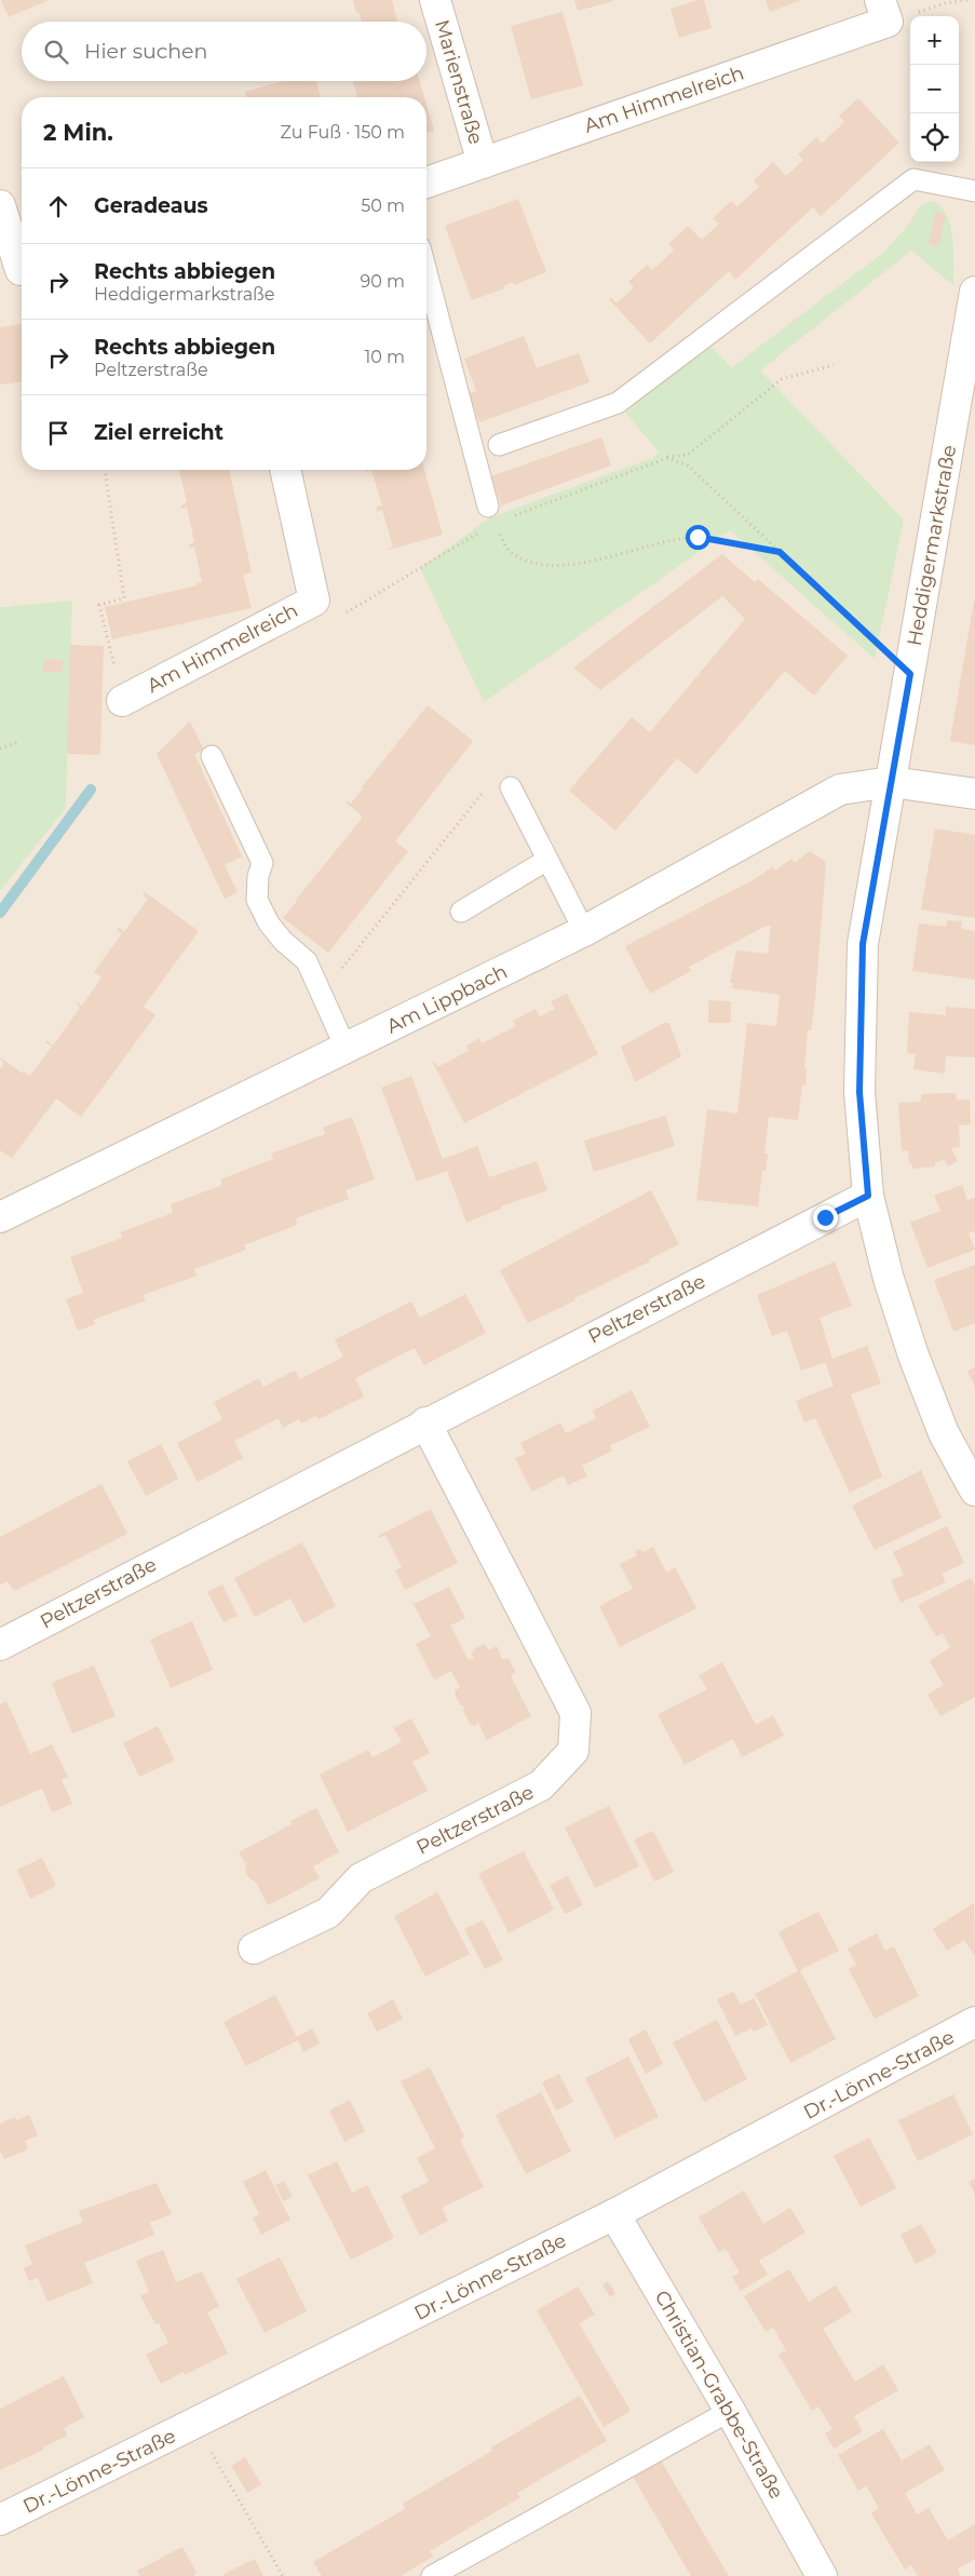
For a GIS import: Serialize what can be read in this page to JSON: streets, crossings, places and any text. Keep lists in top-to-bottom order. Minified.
{"streets":{"street":["Marienstraße","Am Himmelreich","Heddigermarkstraße","Am Lippbach","Peltzerstraße","Dr.-Lönne-Straße","Christian-Grabbe-Straße"]},"crossings":[["Marienstraße","Am Himmelreich"],["Heddigermarkstraße","Am Lippbach"],["Heddigermarkstraße","Peltzerstraße"],["Dr.-Lönne-Straße","Christian-Grabbe-Straße"]],"page":{"map_buttons":["+","−"],"search":"Hier suchen","heading":["2 Min.","Zu Fuß · 150 m"],"list":[["Geradeaus","50 m"],["Rechts abbiegen","Heddigermarkstraße","90 m"],["Rechts abbiegen","Peltzerstraße","10 m"],"Ziel erreicht"]}}
